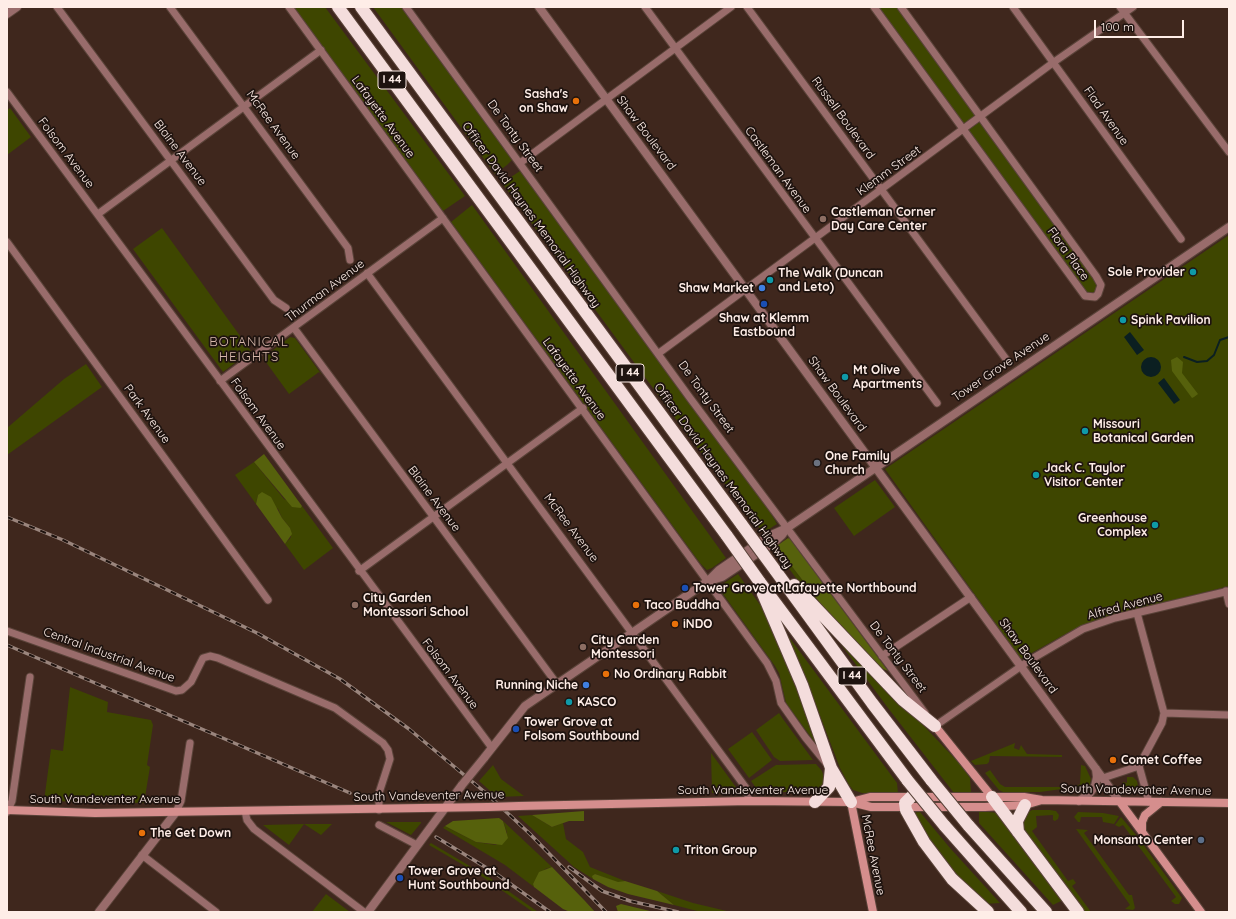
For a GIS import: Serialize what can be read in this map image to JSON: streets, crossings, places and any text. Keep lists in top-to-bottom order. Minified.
{"streets":{"highway":["I 44","Officer David Haynes Memorial Highway"],"main road":["McRee Avenue","Shaw Boulevard","De Tonty Street","South Vandeventer Avenue"],"street":["Flad Avenue","Lafayette Avenue","Russell Boulevard","Folsom Avenue","Blaine Avenue","Castleman Avenue","Klemm Street","Flora Place","Thurman Avenue","Tower Grove Avenue","Park Avenue","Alfred Avenue","Central Industrial Avenue"]},"crossings":[["Flad Avenue","Klemm Street"],["Lafayette Avenue","Thurman Avenue"],["Lafayette Avenue","Tower Grove Avenue"],["Russell Boulevard","Klemm Street"],["McRee Avenue","Thurman Avenue"],["McRee Avenue","Tower Grove Avenue"],["McRee Avenue","South Vandeventer Avenue"],["Shaw Boulevard","Klemm Street"],["Shaw Boulevard","Tower Grove Avenue"],["Shaw Boulevard","Alfred Avenue"],["Shaw Boulevard","South Vandeventer Avenue"],["De Tonty Street","Klemm Street"],["De Tonty Street","Tower Grove Avenue"],["De Tonty Street","Alfred Avenue"],["De Tonty Street","South Vandeventer Avenue"],["Folsom Avenue","Thurman Avenue"],["Folsom Avenue","Tower Grove Avenue"],["Blaine Avenue","Thurman Avenue"],["Blaine Avenue","Tower Grove Avenue"],["Castleman Avenue","Klemm Street"],["Klemm Street","Flora Place"],["Tower Grove Avenue","South Vandeventer Avenue"],["Central Industrial Avenue","South Vandeventer Avenue"]],"districts":["BOTANICAL HEIGHTS"],"places":["Sasha's on Shaw","Castleman Corner Day Care Center","Sole Provider","The Walk (Duncan and Leto)","Shaw Market","Shaw at Klemm Eastbound","Spink Pavilion","Mt Olive Apartments","Missouri Botanical Garden","One Family Church","Jack C. Taylor Visitor Center","Greenhouse Complex","Tower Grove at Lafayette Northbound","City Garden Montessori School","Taco Buddha","iNDO","City Garden Montessori","No Ordinary Rabbit","Running Niche","KASCO","Tower Grove at Folsom Southbound","Comet Coffee","The Get Down","Monsanto Center","Triton Group","Tower Grove at Hunt Southbound"],"scale_bar":"100 m"}
